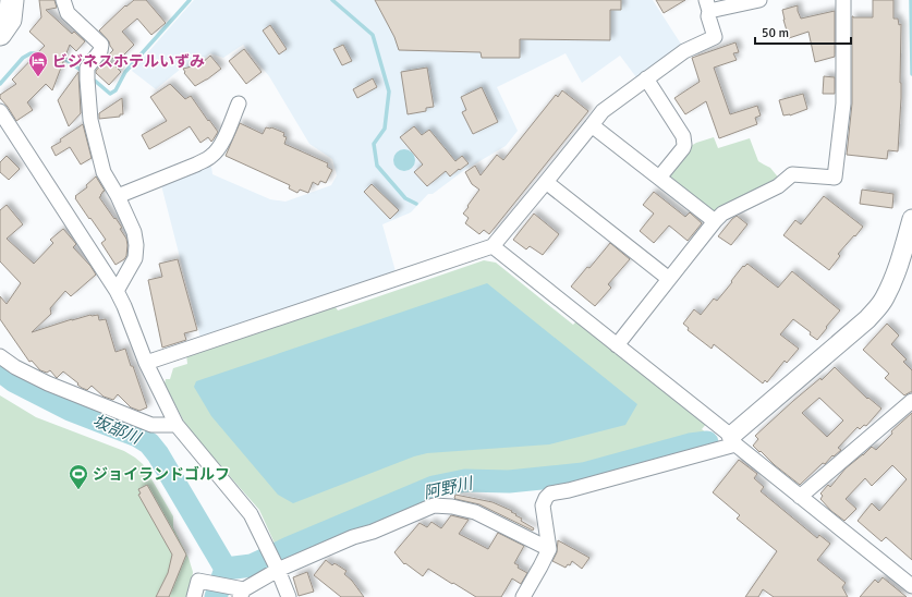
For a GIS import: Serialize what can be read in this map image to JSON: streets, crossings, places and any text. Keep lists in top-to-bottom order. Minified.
{"water":["坂部川","阿野川"],"places":{"hotel":["ビジネスホテルいずみ"],"sports":["ジョイランドゴルフ"]},"scale_bar":"50 m"}
